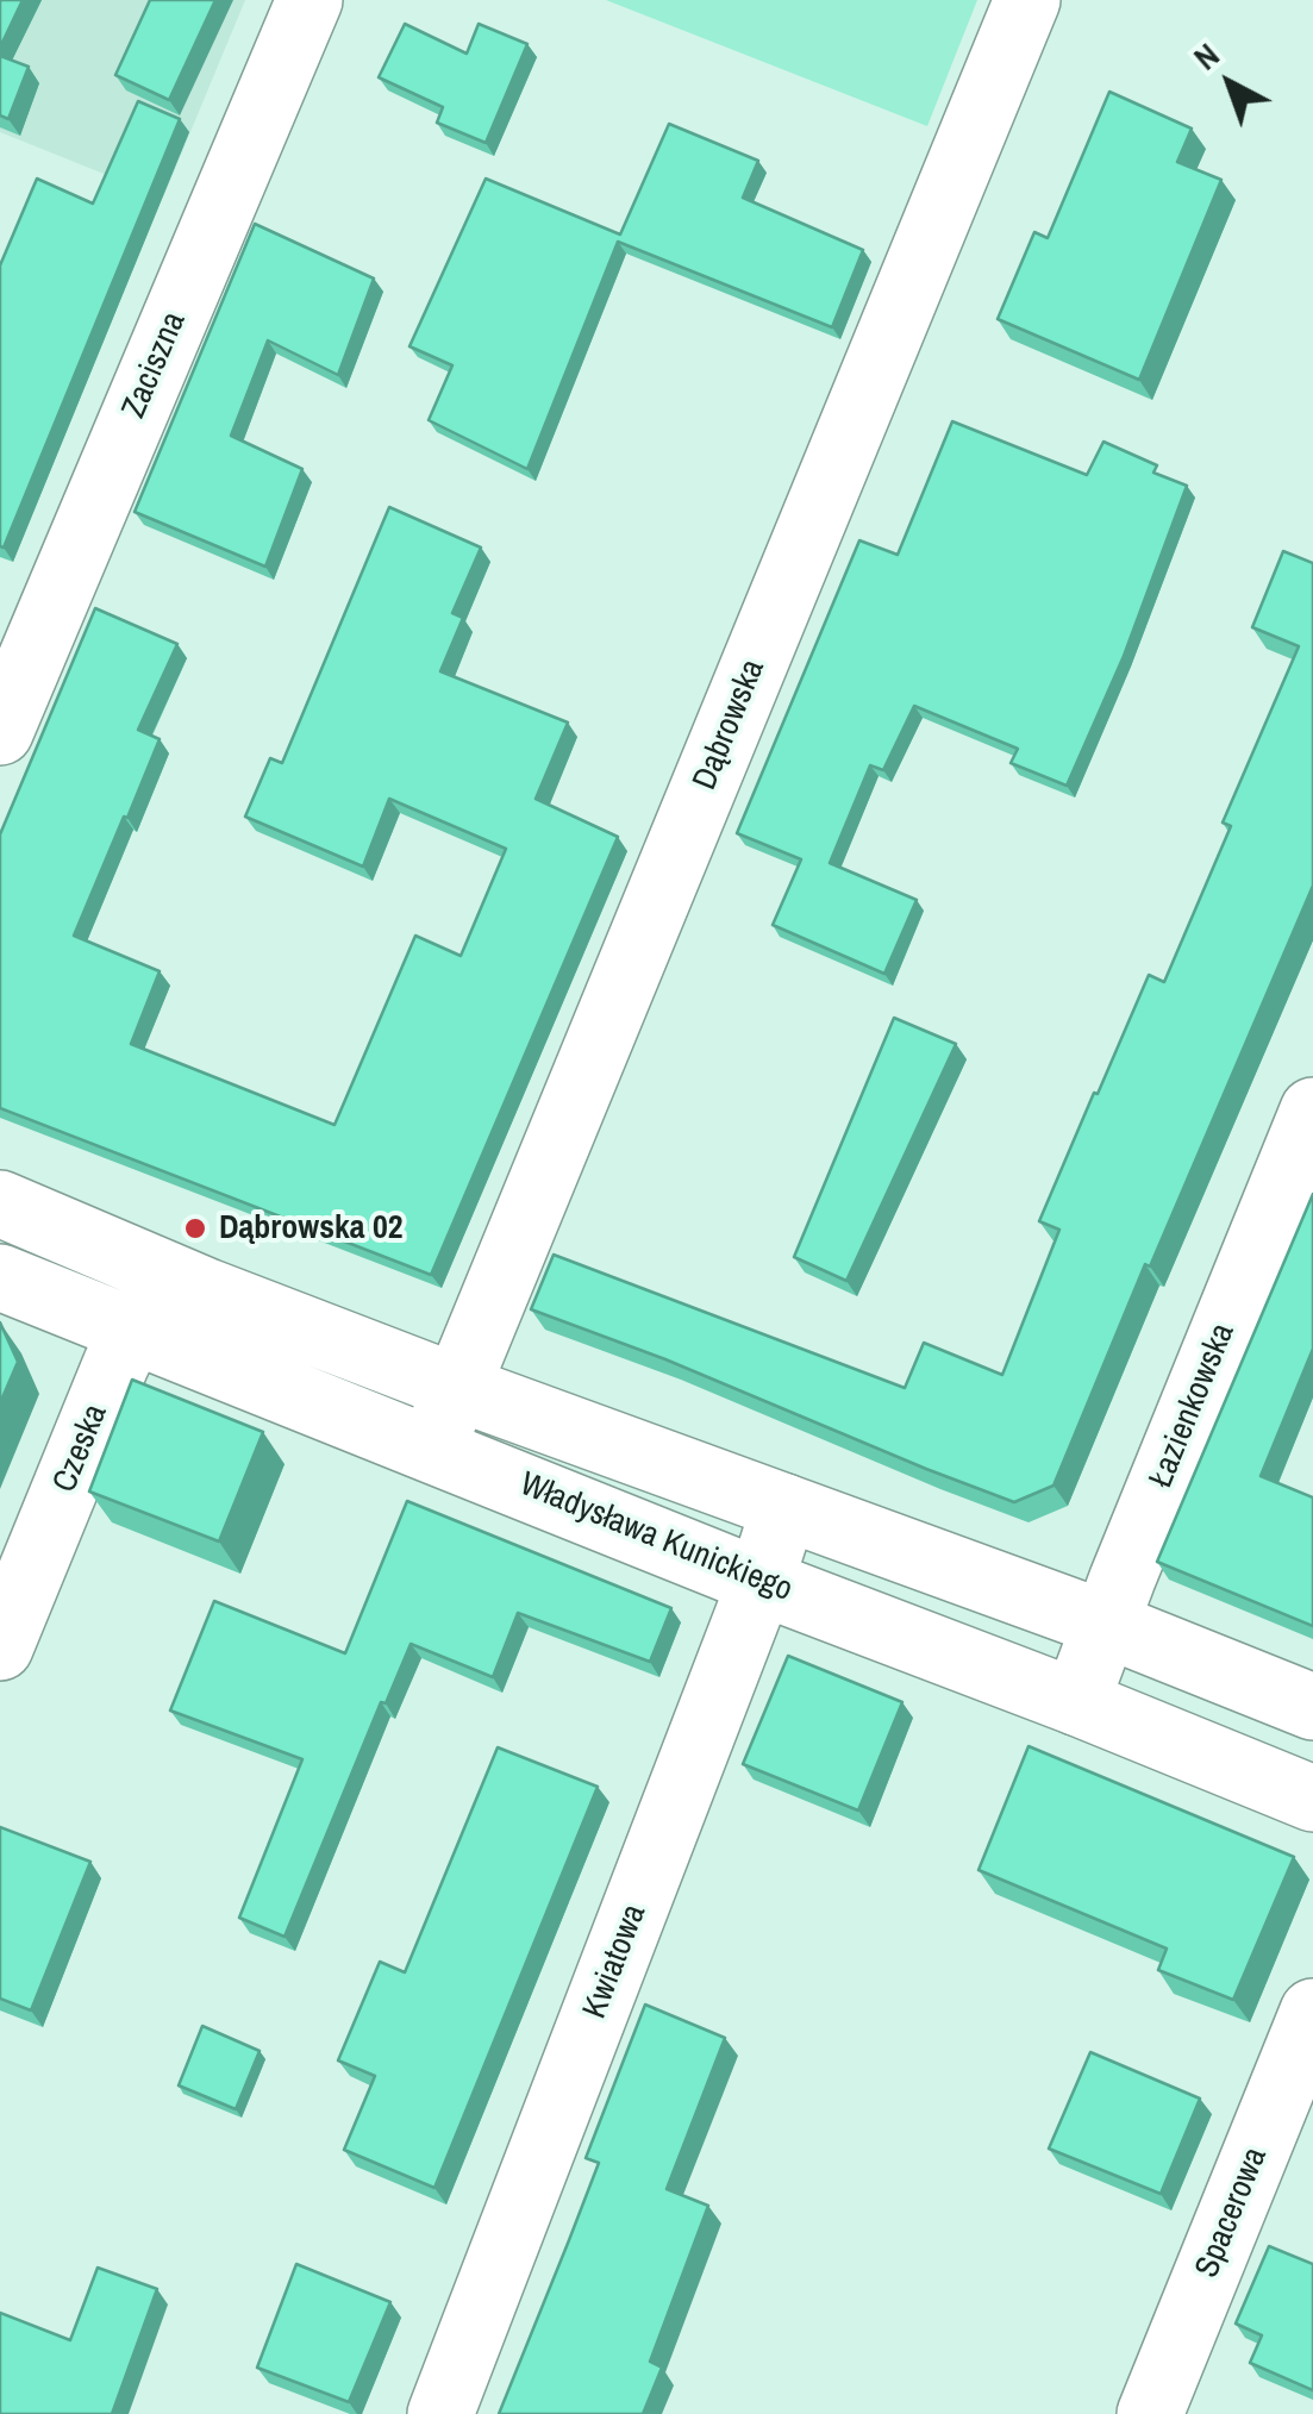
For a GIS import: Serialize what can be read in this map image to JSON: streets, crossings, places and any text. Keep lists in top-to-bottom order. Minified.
{"streets":{"street":["Zaciszna","Dąbrowska","Łazienkowska","Czeska","Władysława Kunickiego","Kwiatowa","Spacerowa"]},"crossings":[["Dąbrowska","Władysława Kunickiego"],["Łazienkowska","Władysława Kunickiego"],["Czeska","Władysława Kunickiego"],["Władysława Kunickiego","Kwiatowa"]],"places":["Dąbrowska 02"],"north":"top left"}
